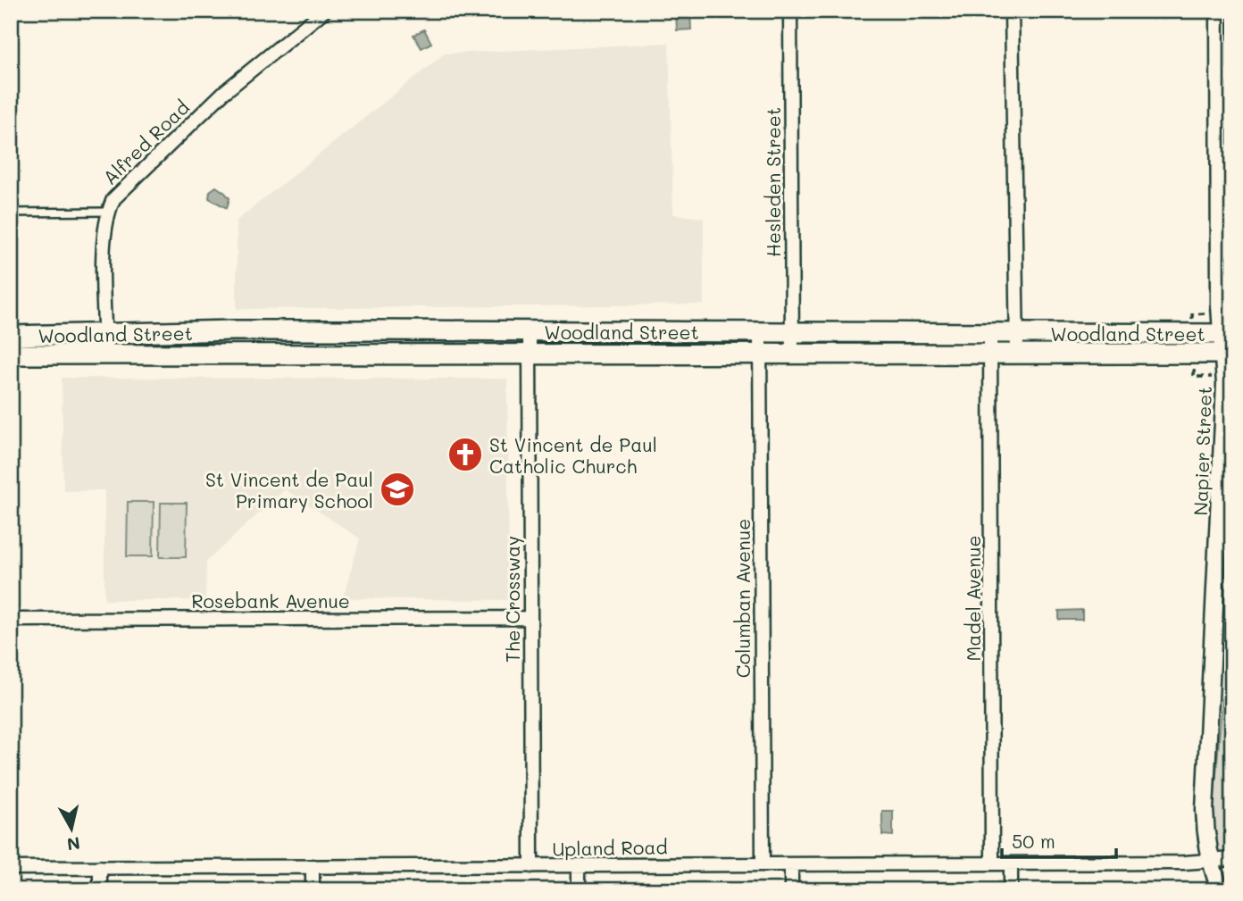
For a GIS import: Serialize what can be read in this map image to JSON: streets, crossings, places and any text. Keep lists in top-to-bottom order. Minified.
{"streets":{"main road":["Woodland Street"],"street":["Alfred Road","Hesleden Street","Napier Street","Columban Avenue","Madel Avenue","The Crossway","Rosebank Avenue","Upland Road"]},"crossings":[["Alfred Road","Woodland Street"],["Hesleden Street","Woodland Street"],["Woodland Street","Napier Street"],["Woodland Street","Columban Avenue"],["Woodland Street","Madel Avenue"],["Woodland Street","The Crossway"],["Napier Street","Upland Road"],["Columban Avenue","Upland Road"],["Madel Avenue","Upland Road"],["The Crossway","Rosebank Avenue"],["The Crossway","Upland Road"]],"places":{"church":["St Vincent de Paul Catholic Church"],"school or university":["St Vincent de Paul Primary School"]},"scale_bar":"50 m","north":"bottom"}
